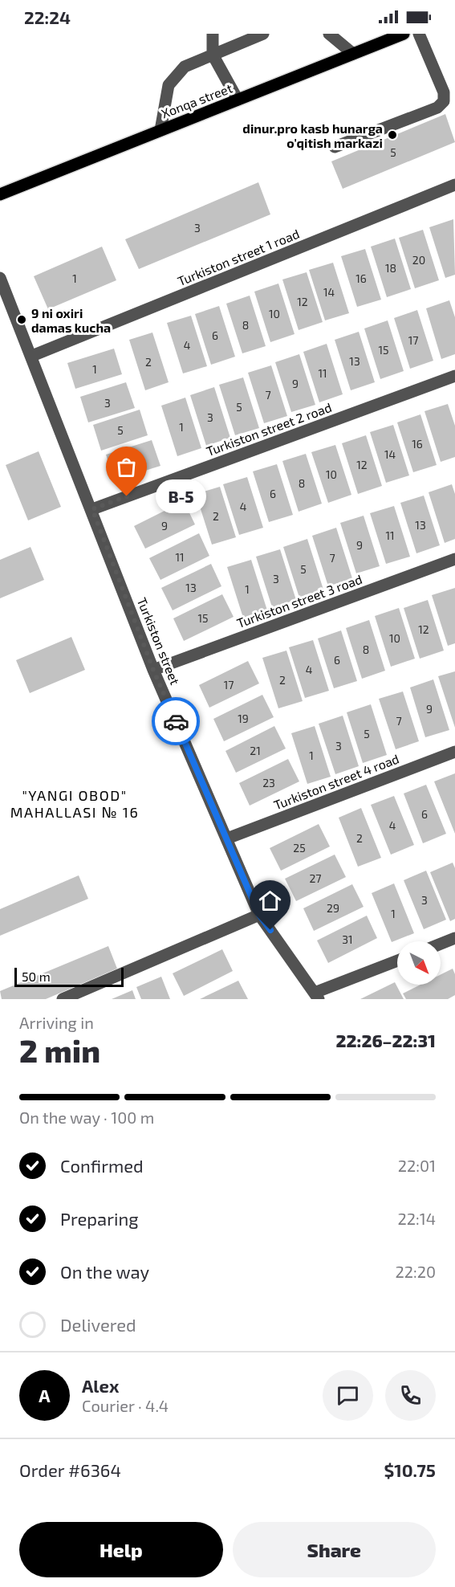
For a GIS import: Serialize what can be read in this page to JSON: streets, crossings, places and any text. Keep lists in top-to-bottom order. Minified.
{"streets":{"main road":["Xonqa street"],"street":["Turkiston street 1 road","Turkiston street 2 road","Turkiston street 3 road","Turkiston street","Turkiston street 4 road"]},"crossings":[["Turkiston street 1 road","Turkiston street"],["Turkiston street 2 road","Turkiston street"],["Turkiston street 3 road","Turkiston street"],["Turkiston street","Turkiston street 4 road"]],"districts":["\"YANGI OBOD\" MAHALLASI № 16"],"places":["dinur.pro kasb hunarga o'qitish markazi","9 ni oxiri damas kucha","В-5"],"house_numbers":["5","3","20","18","1","16","14","12","10","8","6","17","4","15","13","2","1","11","9","7","3","5","3","1","5","16","14","12","10","8","6","4","2","13","9","11","9","11","7","5","3","13","1","15","12","10","8","6","4","2","17","9","19","7","5","3","21","1","23","6","4","2","25","27","3","29","1","31"],"scale_bar":"50 m","north":"bottom right","page":{"status":"22:24","bubble":"В-5","scale":"50 m","heading":["2 min","Arriving in","22:26–22:31"],"panel":["Alex","Courier · 4.4","Order #6364","$10.75"],"bar":"On the way · 100 m","list":[["Confirmed","22:01"],["Preparing","22:14"],["On the way","22:20"],"Delivered"],"round":"A","buttons":["Help","Share"]}}
